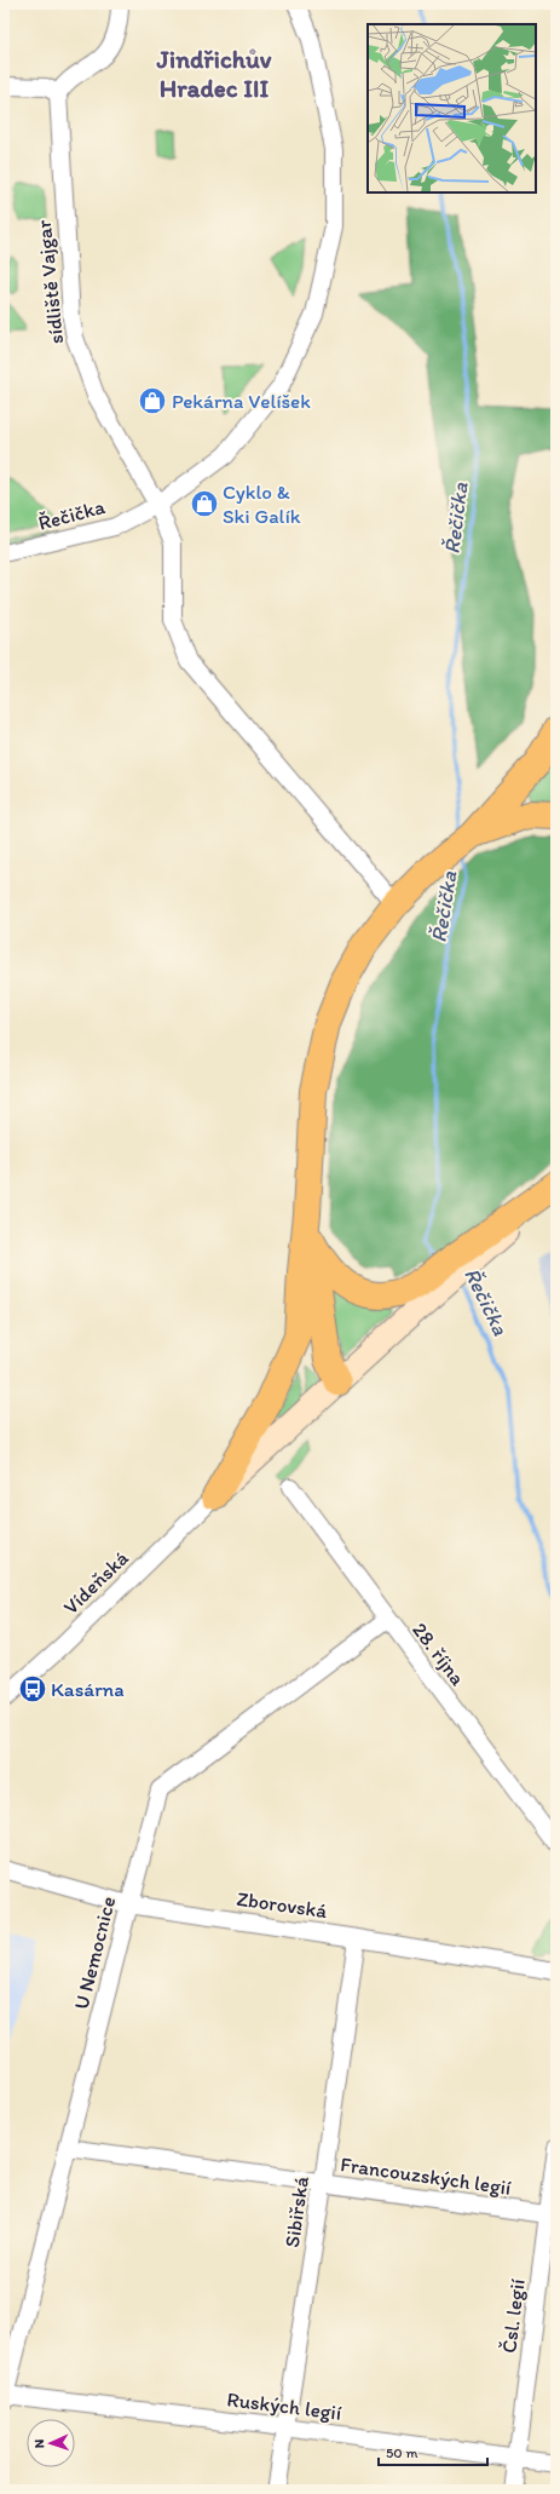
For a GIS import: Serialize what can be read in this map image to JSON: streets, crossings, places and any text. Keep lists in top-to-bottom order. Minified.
{"streets":{"street":["sídliště Vajgar","Řečička","Vídeňská","28. října","Zborovská","U Nemocnice","Francouzských legií","Sibiřská","Čsl. legií","Ruských legií"]},"crossings":[["sídliště Vajgar","Řečička"],["28. října","U Nemocnice"],["Zborovská","U Nemocnice"],["Zborovská","Sibiřská"],["U Nemocnice","Francouzských legií"],["U Nemocnice","Ruských legií"],["Francouzských legií","Sibiřská"],["Francouzských legií","Čsl. legií"],["Sibiřská","Ruských legií"],["Čsl. legií","Ruských legií"]],"districts":["Jindřichův Hradec III"],"water":["Řečička"],"places":{"shop":["Pekárna Velíšek","Cyklo & Ski Galík"],"bus stop":["Kasárna"]},"scale_bar":"50 m","north":"left"}
